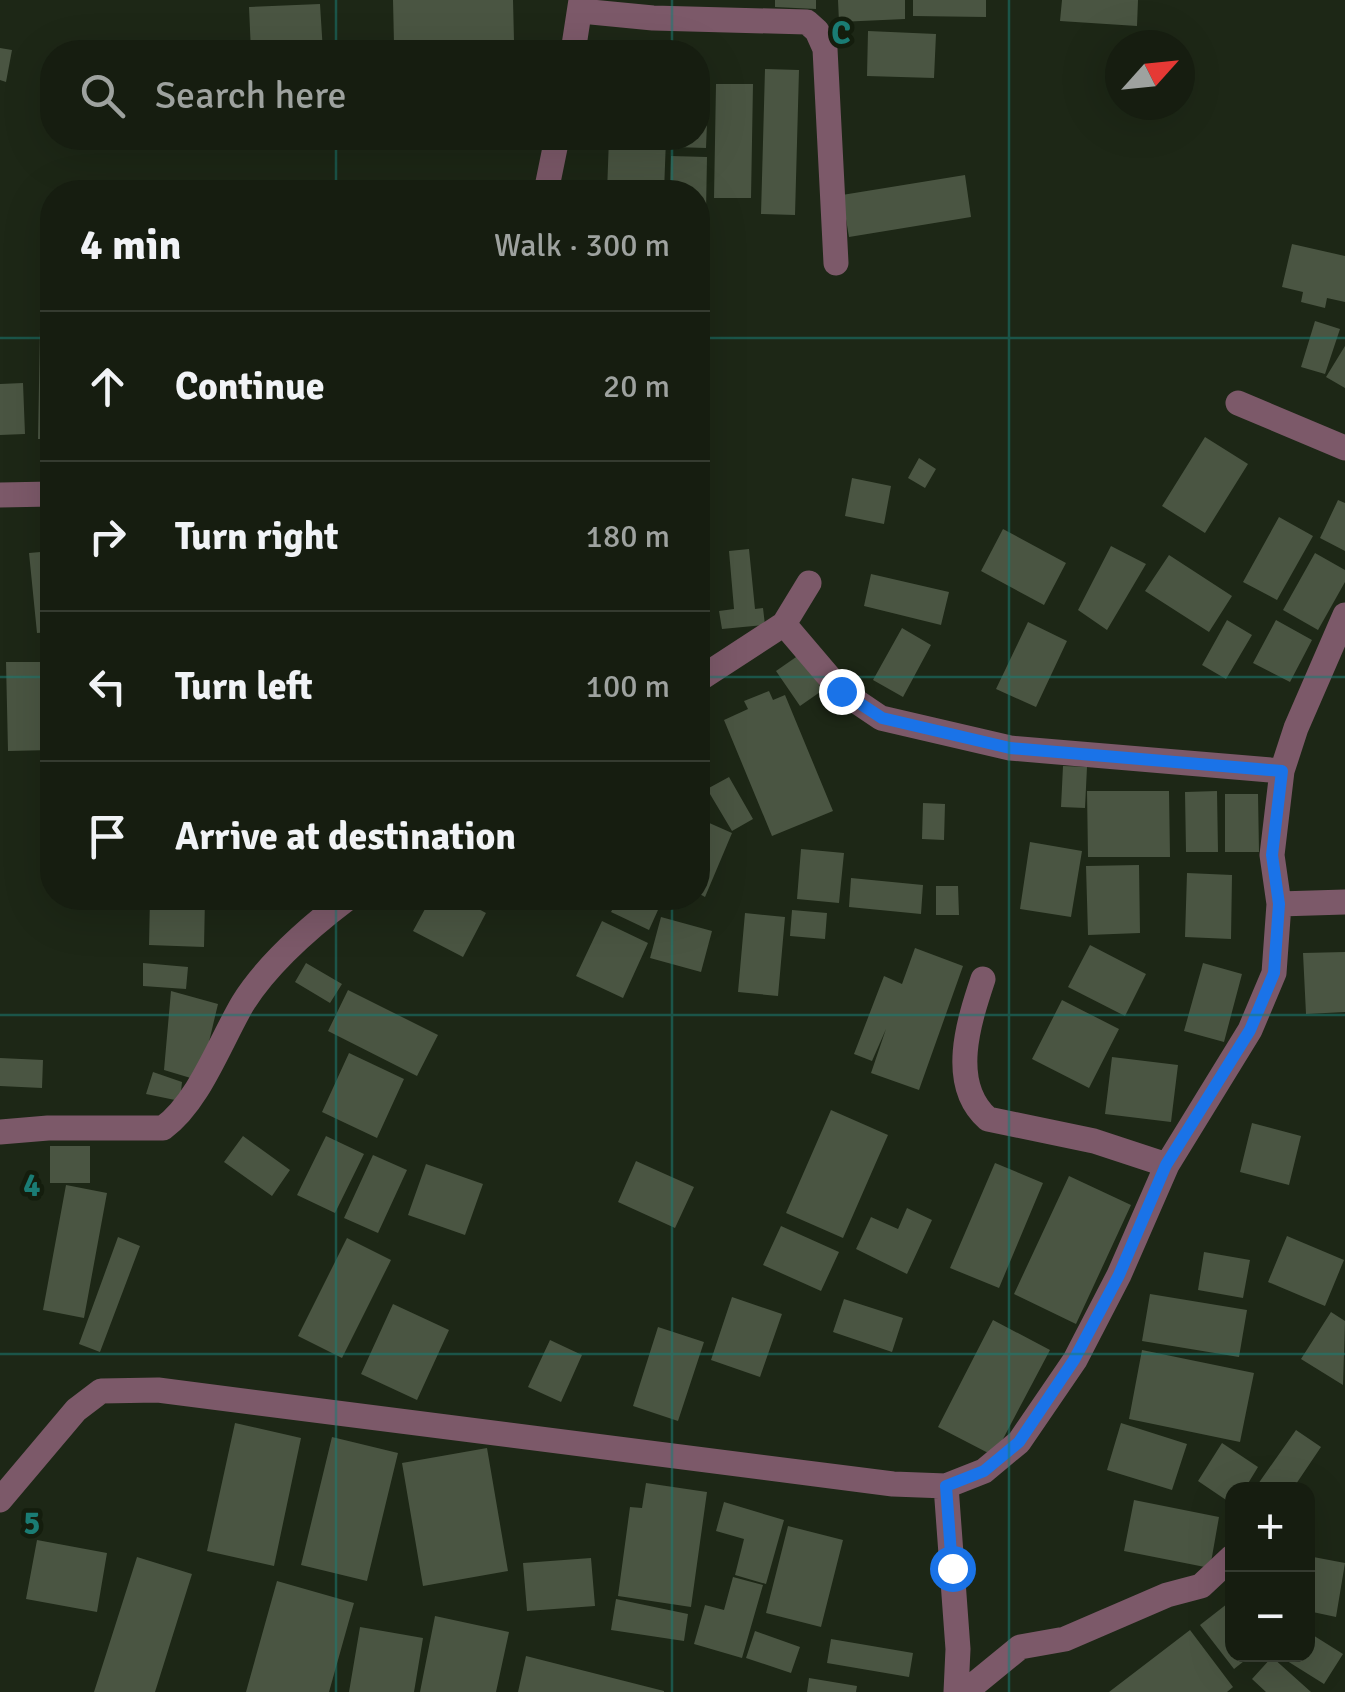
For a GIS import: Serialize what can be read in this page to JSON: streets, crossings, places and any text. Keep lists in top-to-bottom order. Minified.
{"north":"top right","page":{"search":"Search here","heading":["4 min","Walk · 300 m"],"list":[["Continue","20 m"],["Turn right","180 m"],["Turn left","100 m"],"Arrive at destination"],"map_buttons":["+","−"]},"grid":{"columns":["C"],"rows":["4","5"]}}
